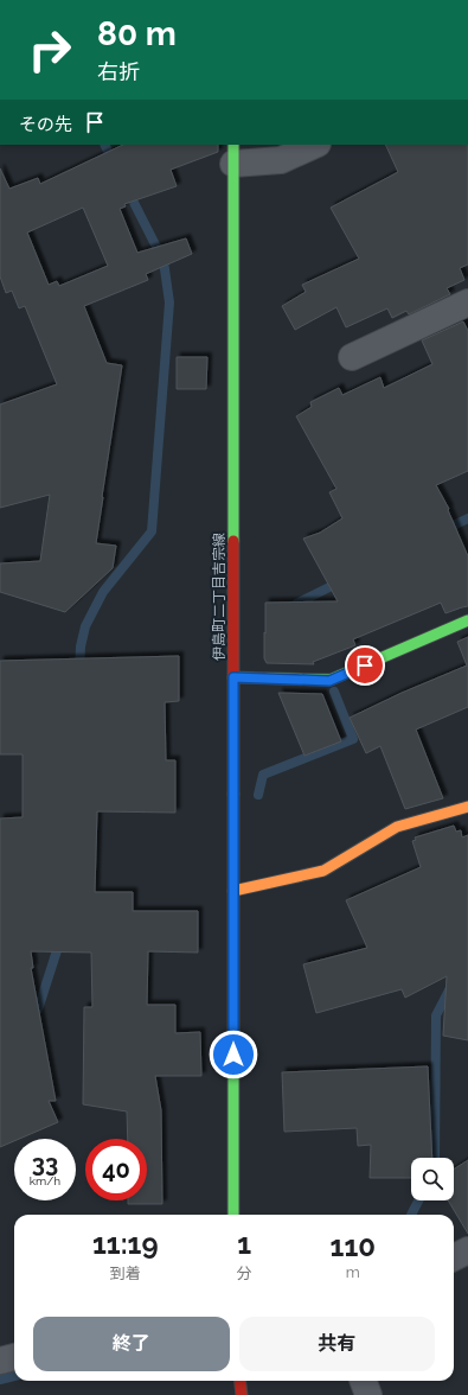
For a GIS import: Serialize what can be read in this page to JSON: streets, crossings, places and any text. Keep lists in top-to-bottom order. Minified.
{"streets":{"street":["伊島町二丁目吉宗線"]},"page":{"turn":["80 m","右折"],"then":"その先","speed":"33 km/h","limit":"40","eta":["11:19","到着","1","分","110","m"],"buttons":["終了","共有"]}}
